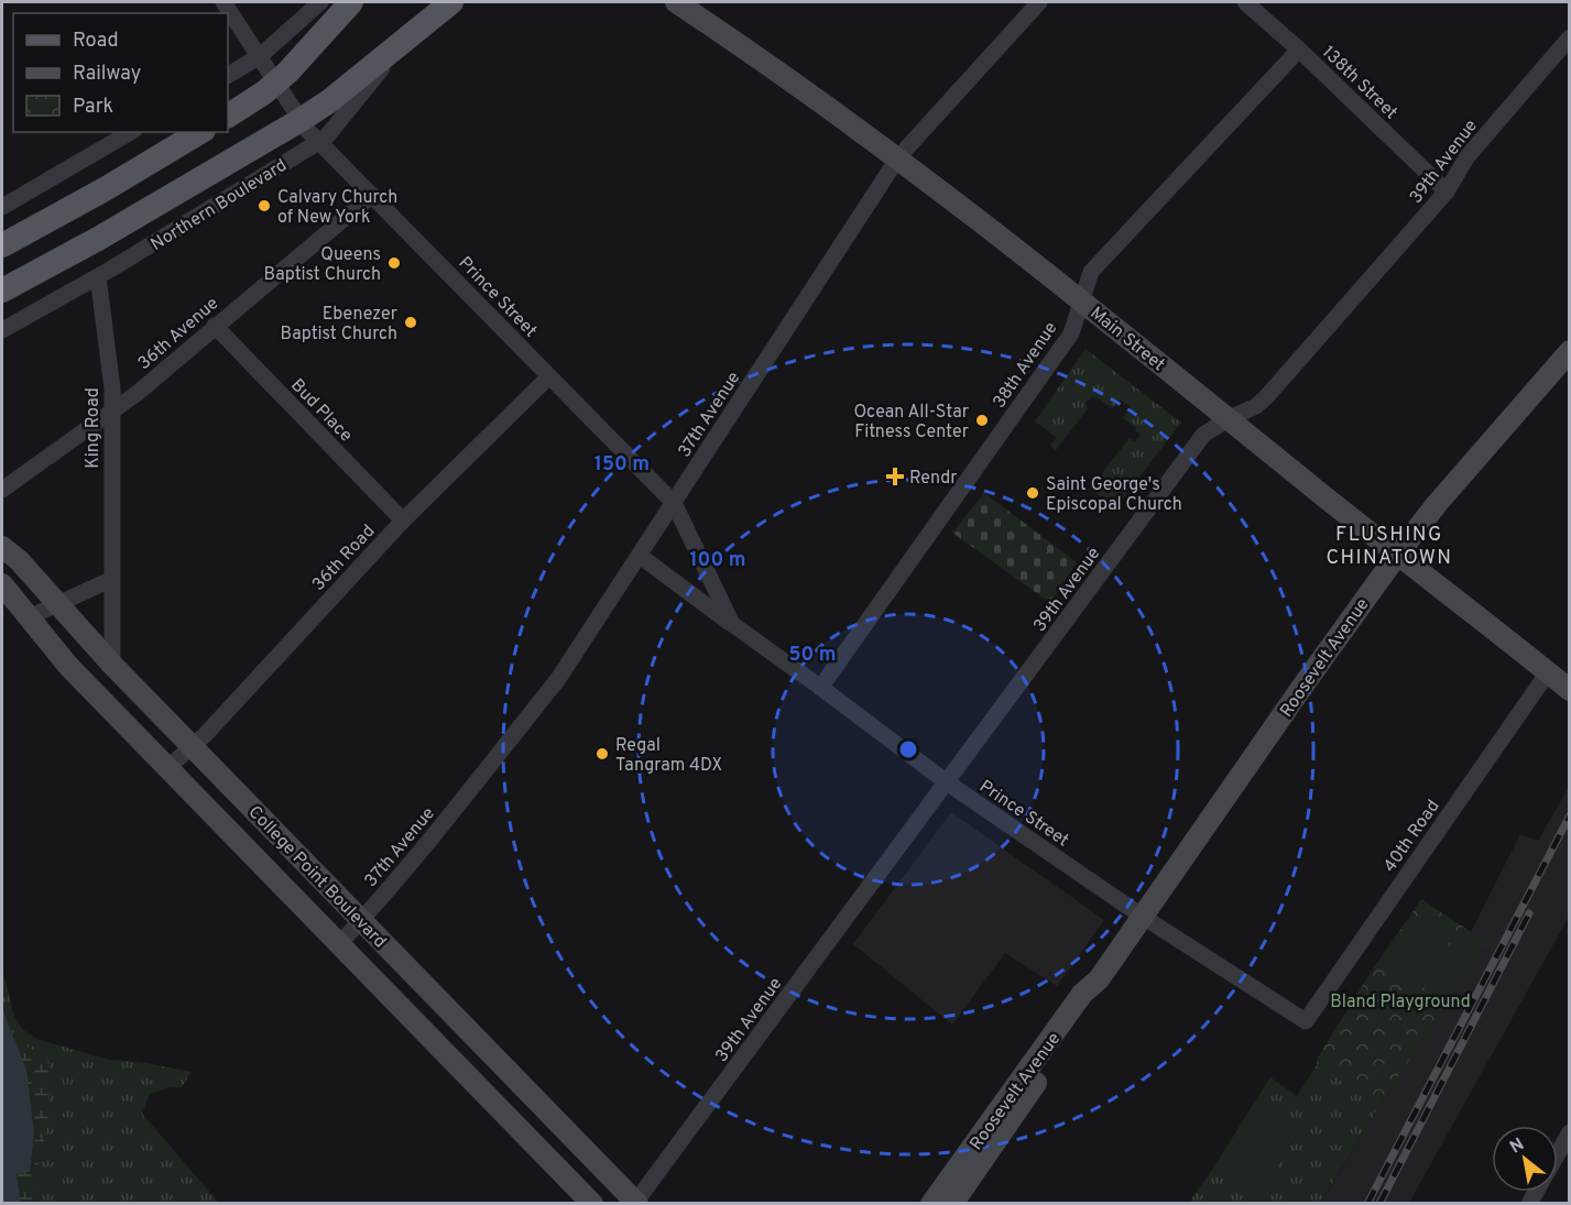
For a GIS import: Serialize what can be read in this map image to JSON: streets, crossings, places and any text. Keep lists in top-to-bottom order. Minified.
{"streets":{"main road":["Northern Boulevard","Main Street","Roosevelt Avenue","College Point Boulevard"],"street":["138th Street","39th Avenue","Prince Street","36th Avenue","38th Avenue","Bud Place","37th Avenue","King Road","36th Road","40th Road"]},"crossings":[["138th Street","39th Avenue"],["138th Street","38th Avenue"],["39th Avenue","Prince Street"],["39th Avenue","Main Street"],["39th Avenue","College Point Boulevard"],["Northern Boulevard","Prince Street"],["Northern Boulevard","King Road"],["Prince Street","36th Avenue"],["Prince Street","38th Avenue"],["Prince Street","37th Avenue"],["Prince Street","36th Road"],["Prince Street","Roosevelt Avenue"],["Prince Street","40th Road"],["36th Avenue","Bud Place"],["36th Avenue","King Road"],["Main Street","38th Avenue"],["Main Street","37th Avenue"],["Main Street","Roosevelt Avenue"],["Main Street","40th Road"],["Bud Place","36th Road"],["37th Avenue","College Point Boulevard"],["King Road","College Point Boulevard"],["36th Road","College Point Boulevard"]],"districts":["FLUSHING CHINATOWN"],"parks":["Bland Playground"],"places":{"other":["Calvary Church of New York","Queens Baptist Church","Ebenezer Baptist Church","Ocean All-Star Fitness Center","Saint George's Episcopal Church","Regal Tangram 4DX"],"health":["Rendr"]},"legend":["Road","Railway","Park"],"north":"top left","rings":["150 m","100 m","50 m"]}
